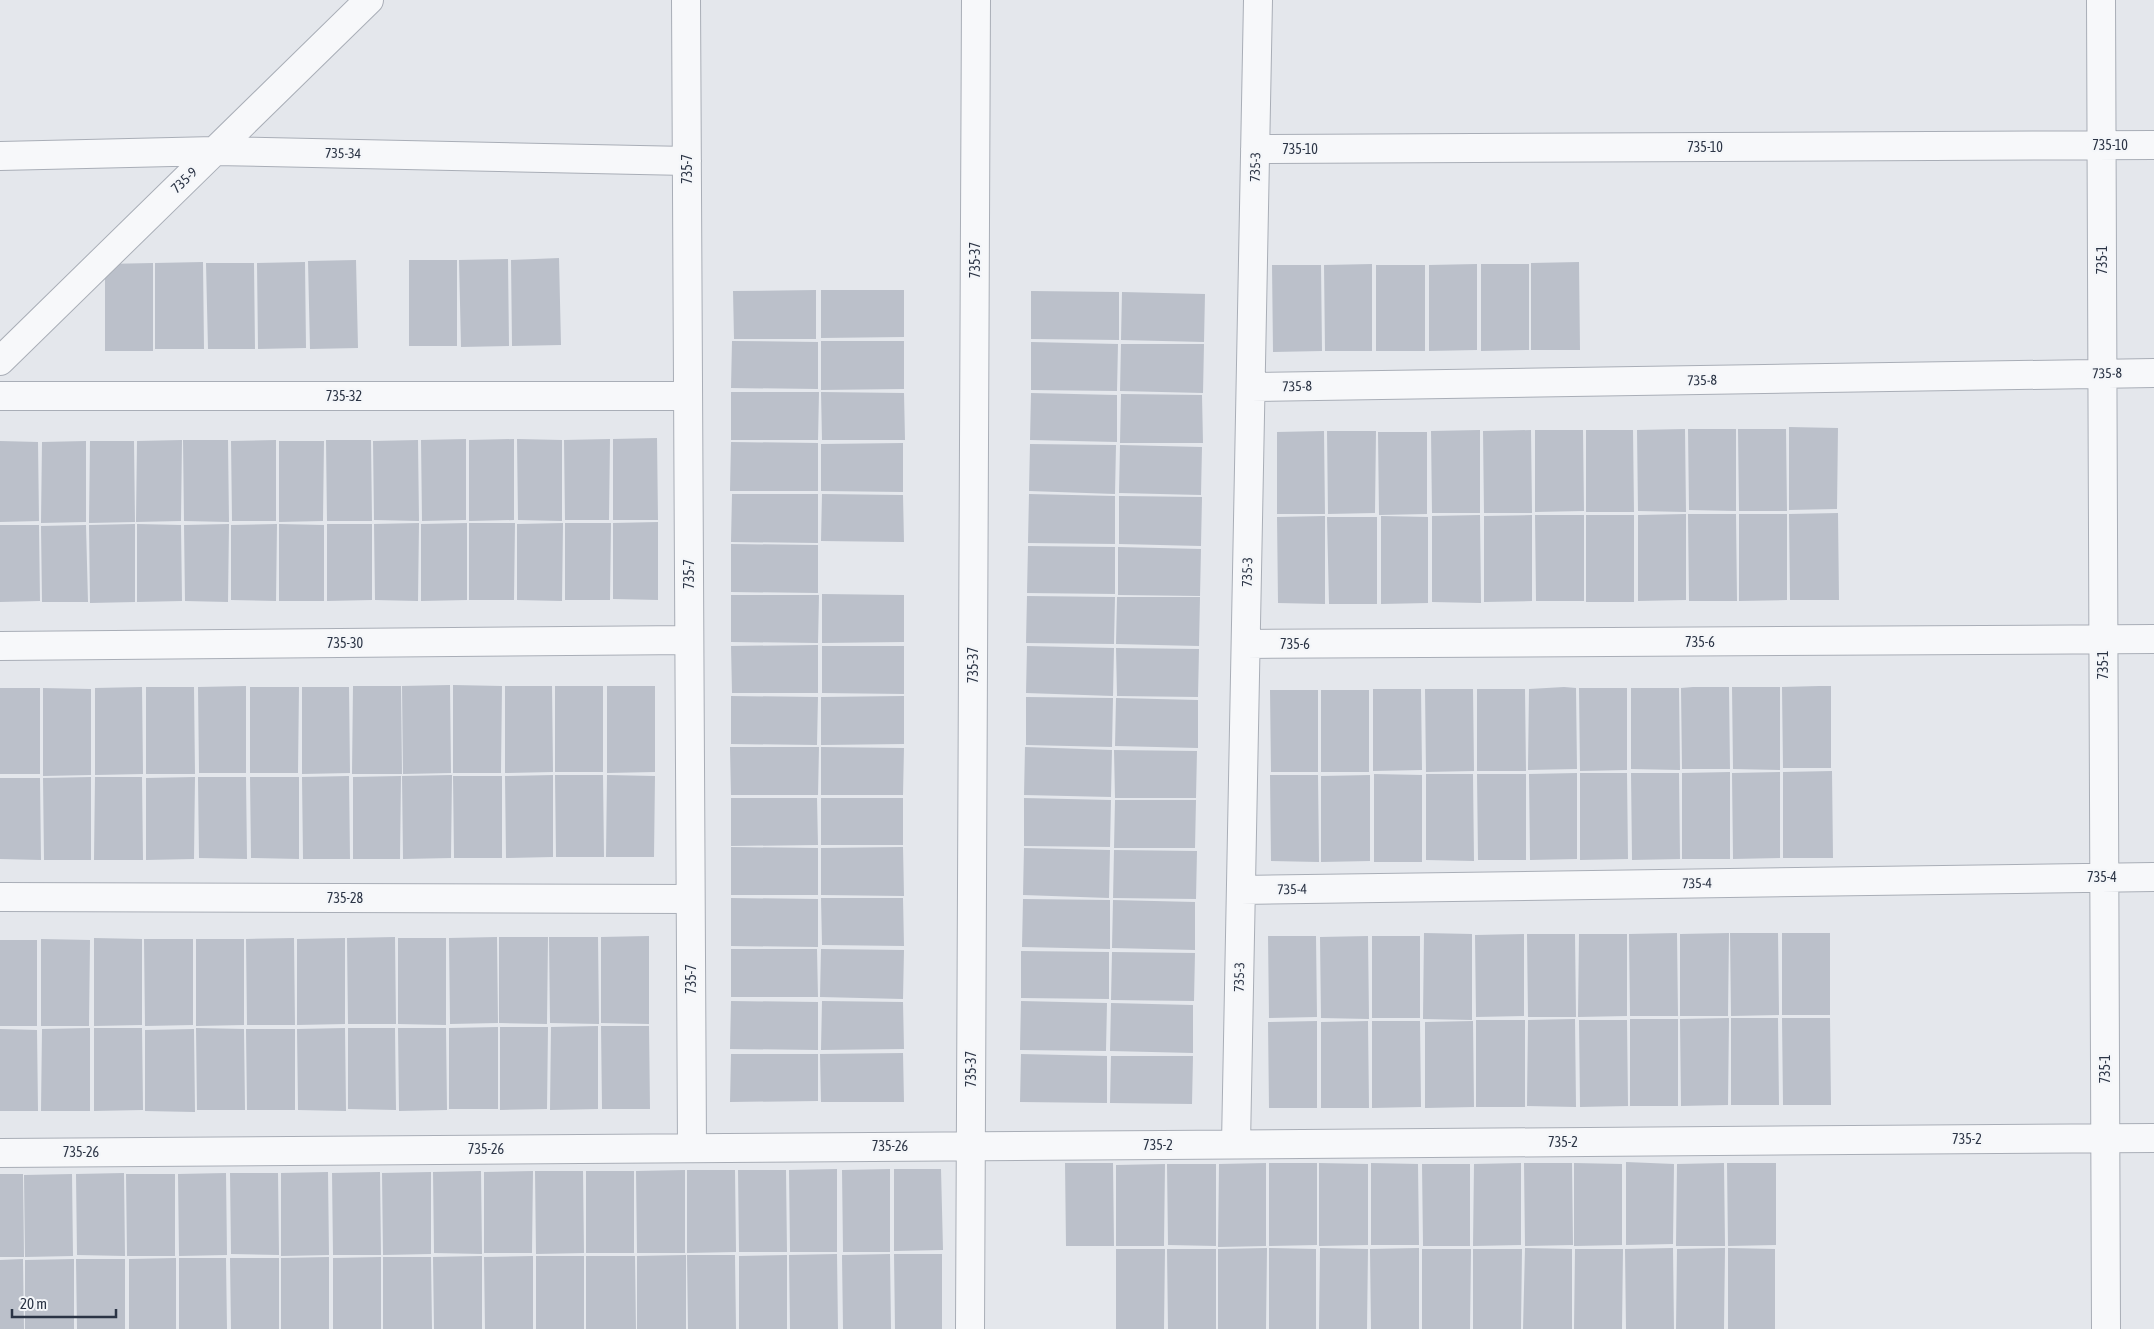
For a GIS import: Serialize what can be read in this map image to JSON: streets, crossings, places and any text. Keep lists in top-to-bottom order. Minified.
{"streets":{"street":["735-10","735-34","735-3","735-7","735-9","735-37","735-1","735-8","735-32","735-6","735-30","735-4","735-28","735-2","735-26"]},"crossings":[["735-10","735-3"],["735-10","735-1"],["735-34","735-7"],["735-34","735-9"],["735-3","735-8"],["735-3","735-6"],["735-3","735-4"],["735-3","735-2"],["735-7","735-32"],["735-7","735-30"],["735-7","735-28"],["735-7","735-26"],["735-37","735-2"],["735-37","735-26"],["735-1","735-8"],["735-1","735-6"],["735-1","735-4"],["735-1","735-2"],["735-2","735-26"]],"scale_bar":"20 m"}
